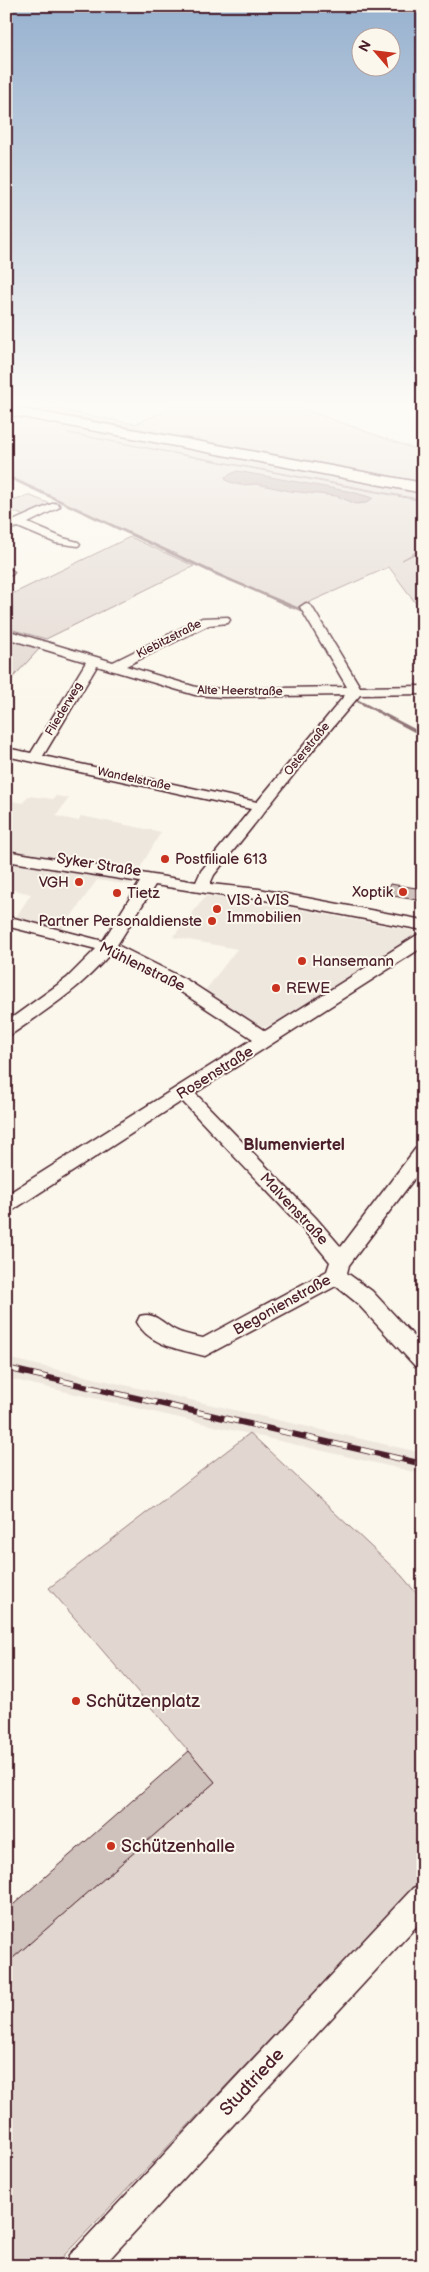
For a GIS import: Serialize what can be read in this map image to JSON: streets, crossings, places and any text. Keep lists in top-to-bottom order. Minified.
{"streets":{"street":["Kiebitzstraße","Alte Heerstraße","Fliederweg","Osterstraße","Wandelstraße","Syker Straße","Mühlenstraße","Rosenstraße","Malvenstraße","Begonienstraße","Studtriede"]},"crossings":[["Kiebitzstraße","Alte Heerstraße"],["Alte Heerstraße","Fliederweg"],["Alte Heerstraße","Osterstraße"],["Fliederweg","Wandelstraße"],["Osterstraße","Wandelstraße"],["Osterstraße","Syker Straße"],["Mühlenstraße","Rosenstraße"],["Rosenstraße","Malvenstraße"],["Malvenstraße","Begonienstraße"]],"districts":["Blumenviertel"],"places":["Postfiliale 613","VGH","Xoptik","Tietz","VIS à VIS Immobilien","Partner Personaldienste","Hansemann","REWE","Schützenplatz","Schützenhalle"],"north":"top left"}
